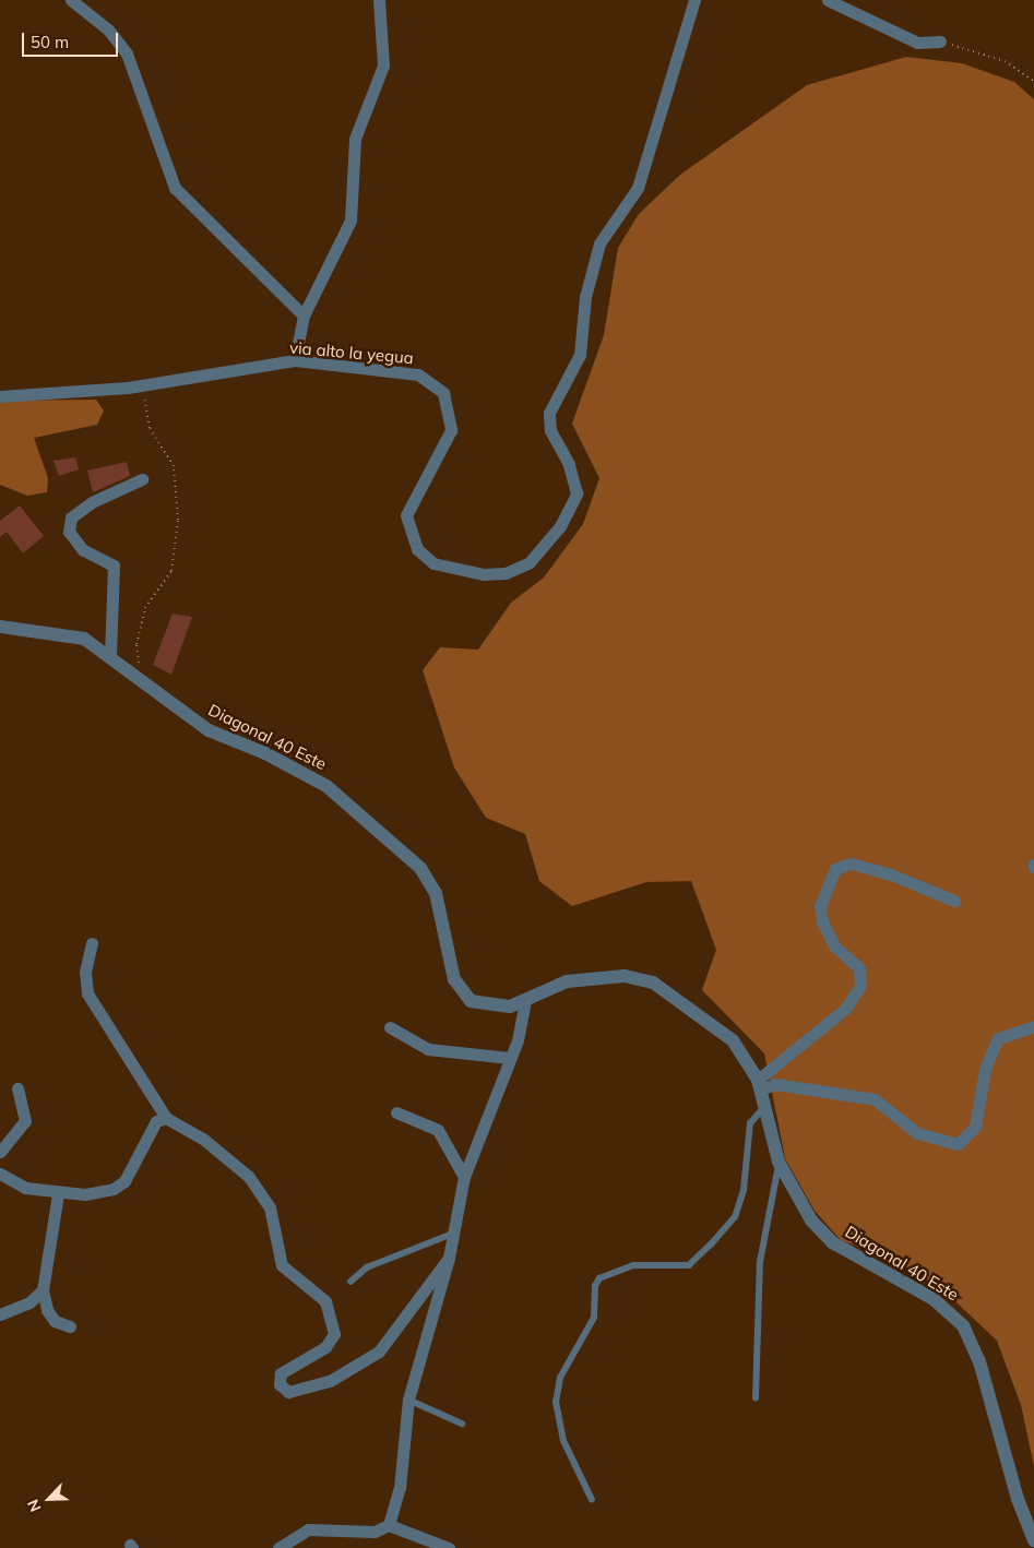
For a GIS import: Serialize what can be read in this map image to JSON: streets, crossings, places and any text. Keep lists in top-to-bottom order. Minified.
{"streets":{"street":["via alto la yegua","Diagonal 40 Este"]},"scale_bar":"50 m","north":"bottom left"}
